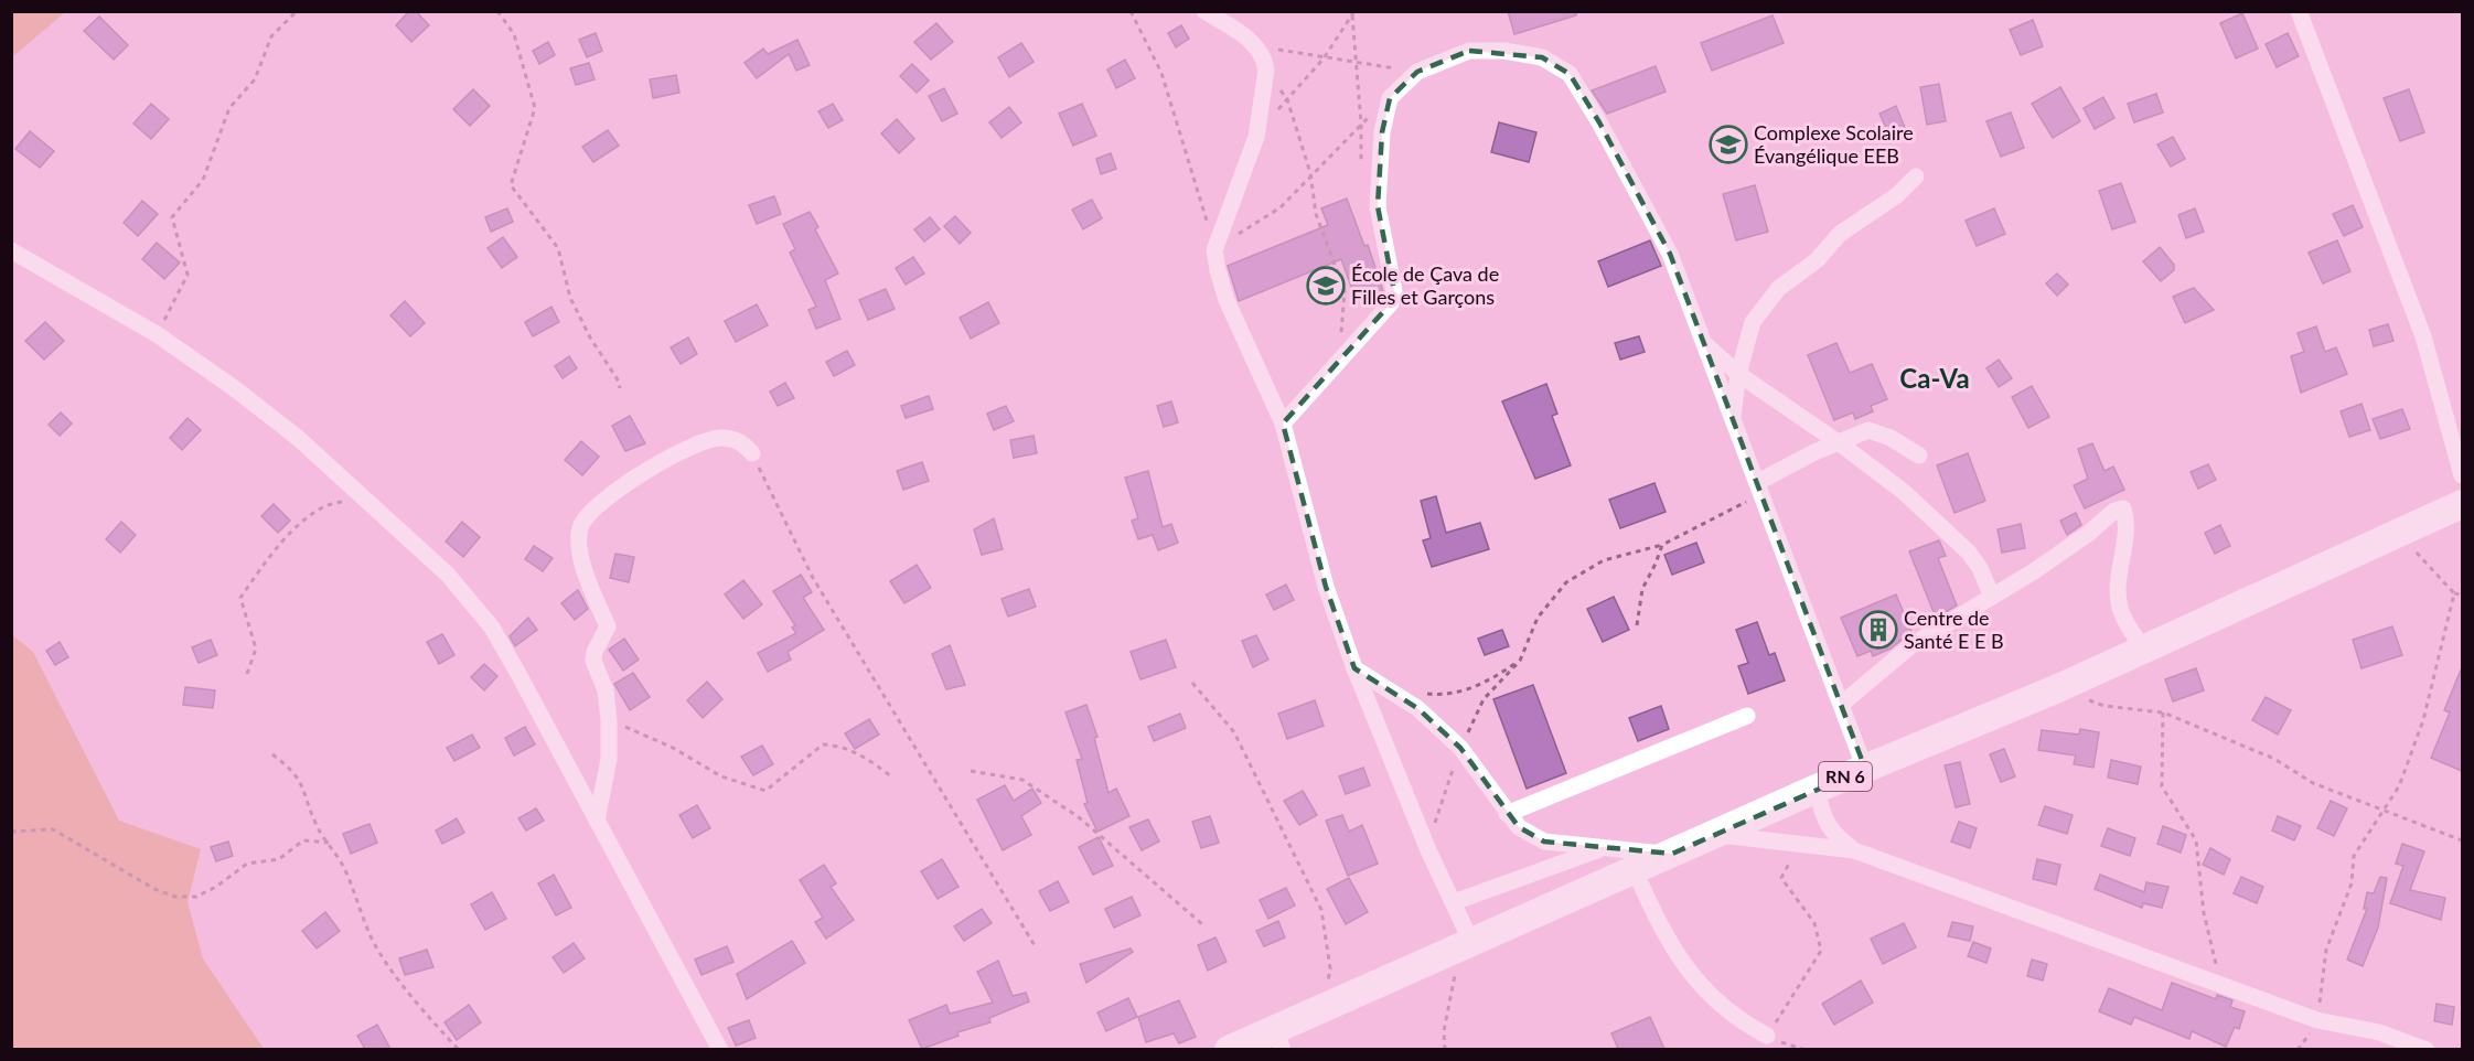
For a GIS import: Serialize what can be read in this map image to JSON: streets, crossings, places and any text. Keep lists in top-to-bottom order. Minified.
{"streets":{"main road":["RN 6"]},"districts":["Ca-Va"],"places":{"school or university":["Complexe Scolaire Évangélique EEB","École de Çava de Filles et Garçons"],"building":["Centre de Santé E E B"]}}
